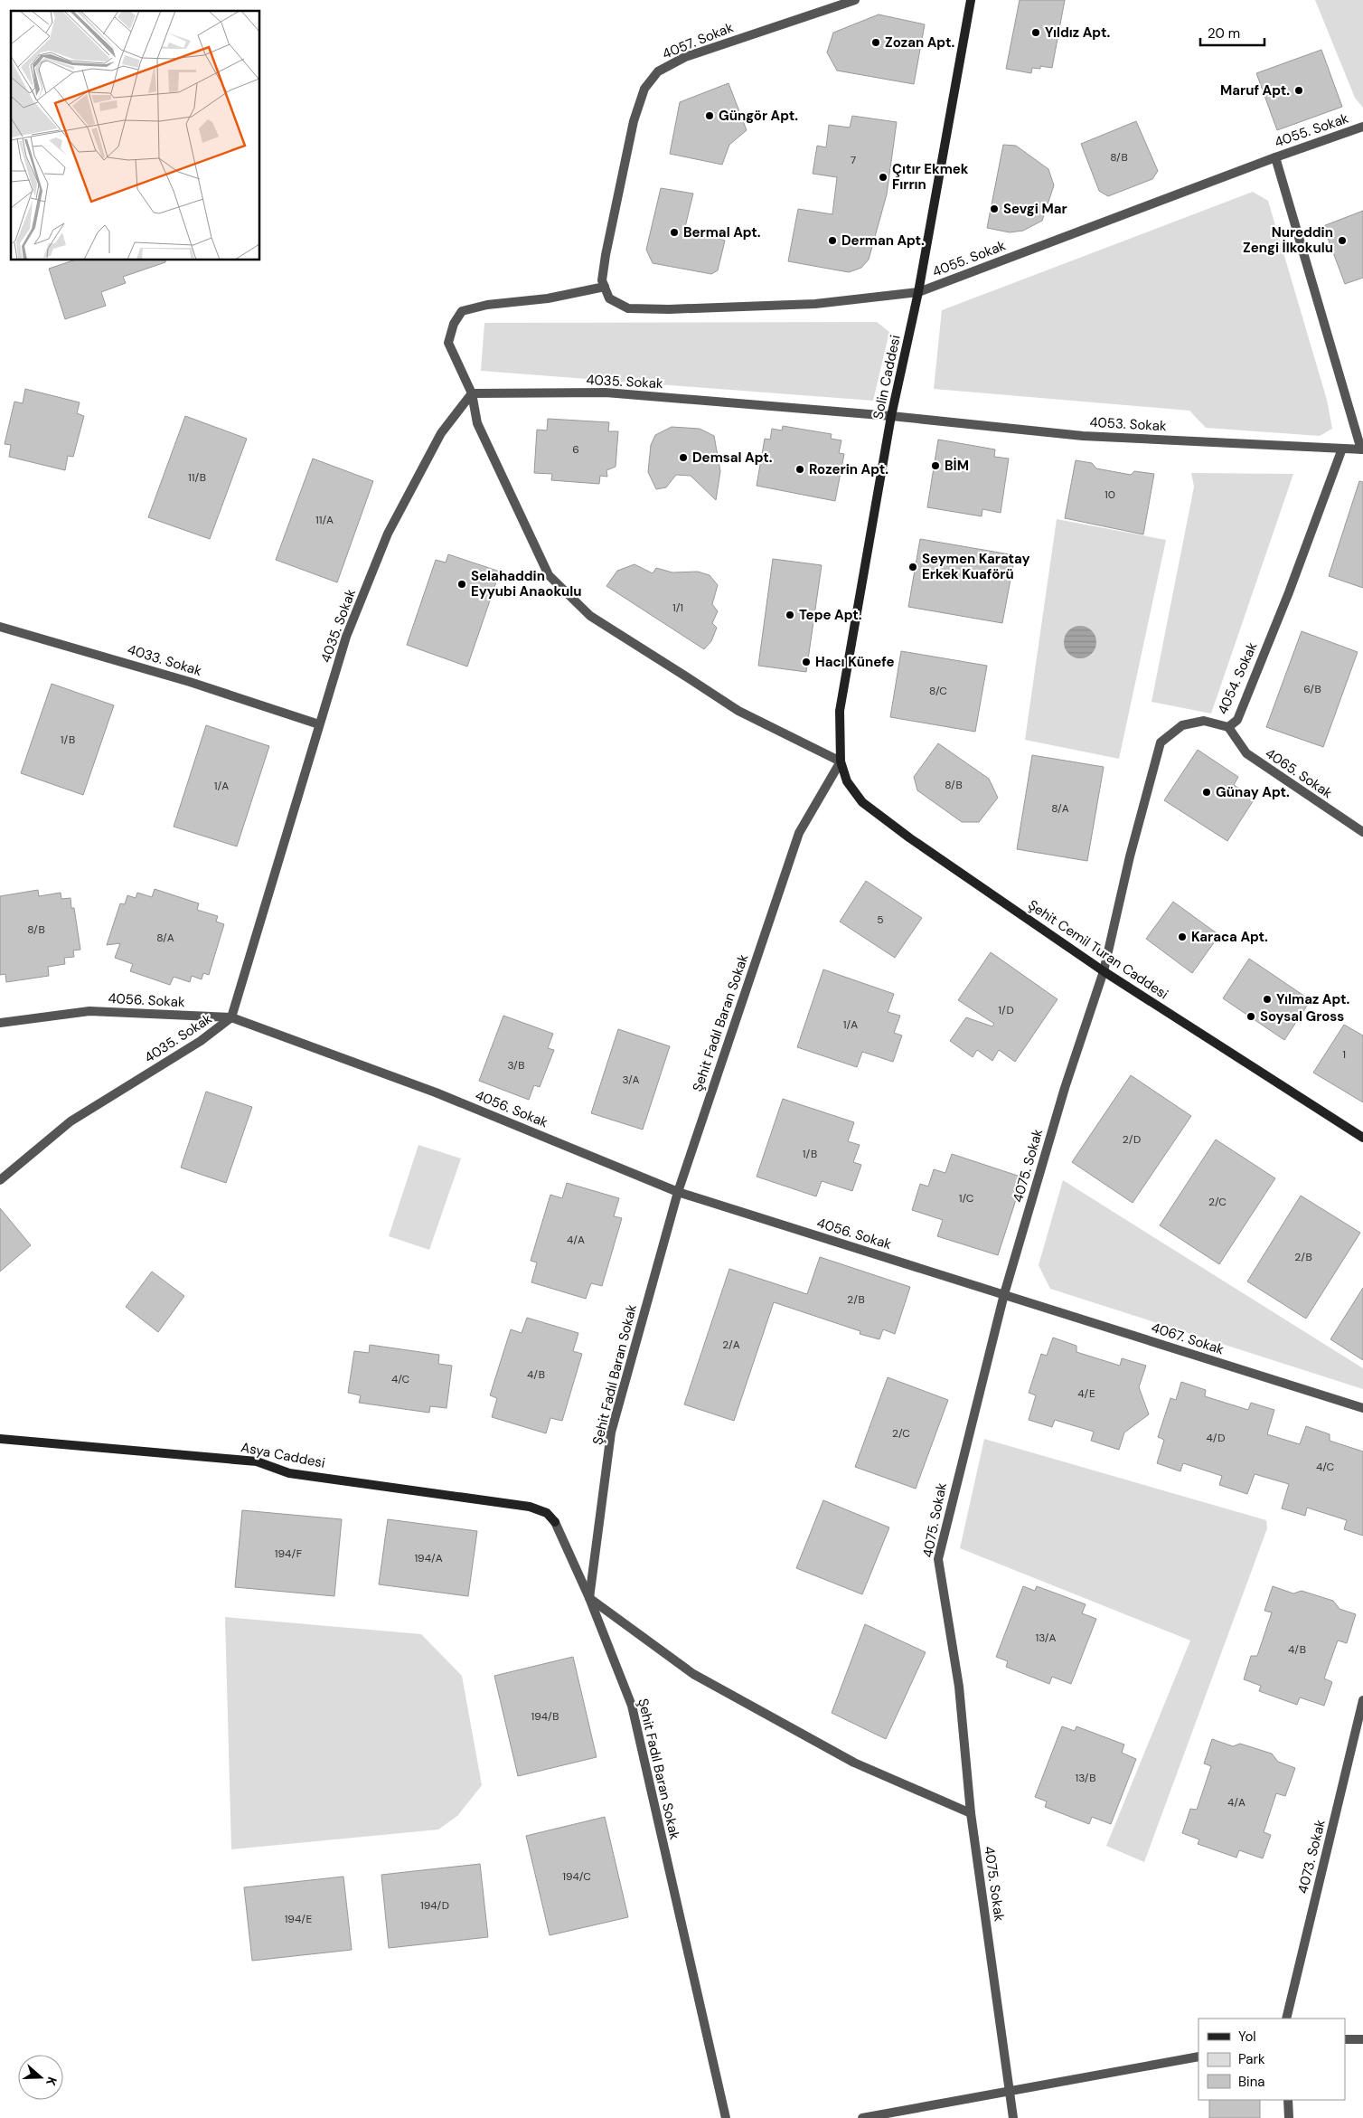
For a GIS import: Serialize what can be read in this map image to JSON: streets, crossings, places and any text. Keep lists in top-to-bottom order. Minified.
{"streets":{"street":["4057. Sokak","4055. Sokak","Solin Caddesi","4035. Sokak","4053. Sokak","4033. Sokak","4054. Sokak","4065. Sokak","Şehit Cemil Turan Caddesi","4056. Sokak","Şehit Fadıl Baran Sokak","4075. Sokak","4067. Sokak","Asya Caddesi","4073. Sokak"]},"crossings":[["4057. Sokak","4055. Sokak"],["4055. Sokak","Solin Caddesi"],["Solin Caddesi","4035. Sokak"],["Solin Caddesi","4053. Sokak"],["Solin Caddesi","Şehit Cemil Turan Caddesi"],["Solin Caddesi","Şehit Fadıl Baran Sokak"],["4035. Sokak","4053. Sokak"],["4035. Sokak","4033. Sokak"],["4035. Sokak","4056. Sokak"],["4053. Sokak","4054. Sokak"],["4054. Sokak","4065. Sokak"],["4054. Sokak","Şehit Cemil Turan Caddesi"],["4054. Sokak","4075. Sokak"],["Şehit Cemil Turan Caddesi","Şehit Fadıl Baran Sokak"],["Şehit Cemil Turan Caddesi","4075. Sokak"],["4056. Sokak","Şehit Fadıl Baran Sokak"],["4056. Sokak","4075. Sokak"],["4056. Sokak","4067. Sokak"],["Şehit Fadıl Baran Sokak","Asya Caddesi"],["4075. Sokak","4067. Sokak"]],"places":["Yıldız Apt.","Zozan Apt.","Maruf Apt.","Güngör Apt.","Çıtır Ekmek Fırrın","Sevgi Mar","Bermal Apt.","Derman Apt.","Nureddin Zengi İlkokulu","Demsal Apt.","BİM","Rozerin Apt.","Seymen Karatay Erkek Kuaförü","Selahaddin Eyyubi Anaokulu","Tepe Apt.","Hacı Künefe","Günay Apt.","Karaca Apt.","Yılmaz Apt.","Soysal Gross"],"house_numbers":["8/B","7","6","11/B","10","11/A","1/1","6/B","8/C","1/B","8/B","1/A","8/A","5","8/B","8/A","1/D","1/A","1","3/B","3/A","2/D","1/B","1/C","2/C","4/A","2/B","2/B","2/A","4/B","4/C","4/E","2/C","4/D","4/C","194/F","194/A","13/A","4/B","194/B","13/B","4/A","194/C","194/D","194/E"],"legend":["Yol","Park","Bina"],"scale_bar":"20 m","north":"right"}
